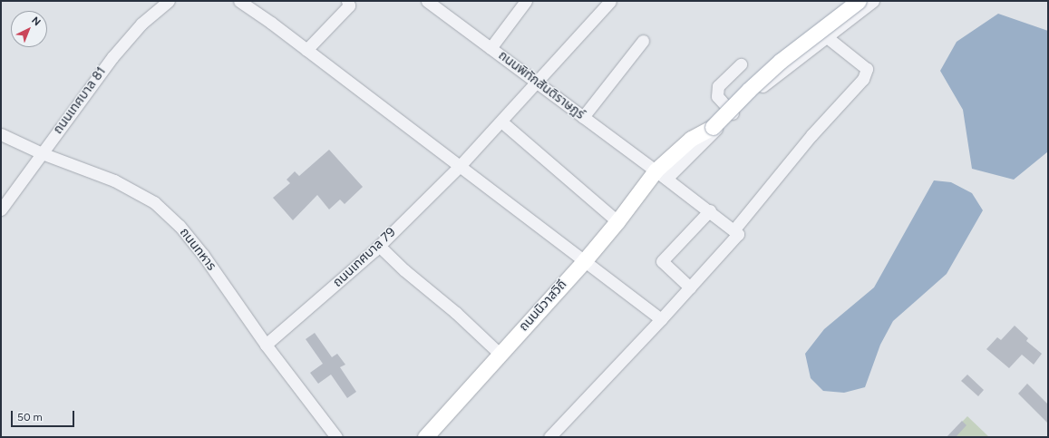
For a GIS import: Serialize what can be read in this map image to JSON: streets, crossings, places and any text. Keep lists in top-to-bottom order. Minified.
{"streets":{"main road":["ถนนนิวาสวิถี"],"street":["ถนนพิทักสันติราษฎร์","ถนนเทศบาล 81","ถนนทหาร","ถนนเทศบาล 79"]},"crossings":[["ถนนพิทักสันติราษฎร์","ถนนเทศบาล 79"],["ถนนพิทักสันติราษฎร์","ถนนนิวาสวิถี"],["ถนนเทศบาล 81","ถนนทหาร"],["ถนนทหาร","ถนนเทศบาล 79"]],"scale_bar":"50 m","north":"top right"}
